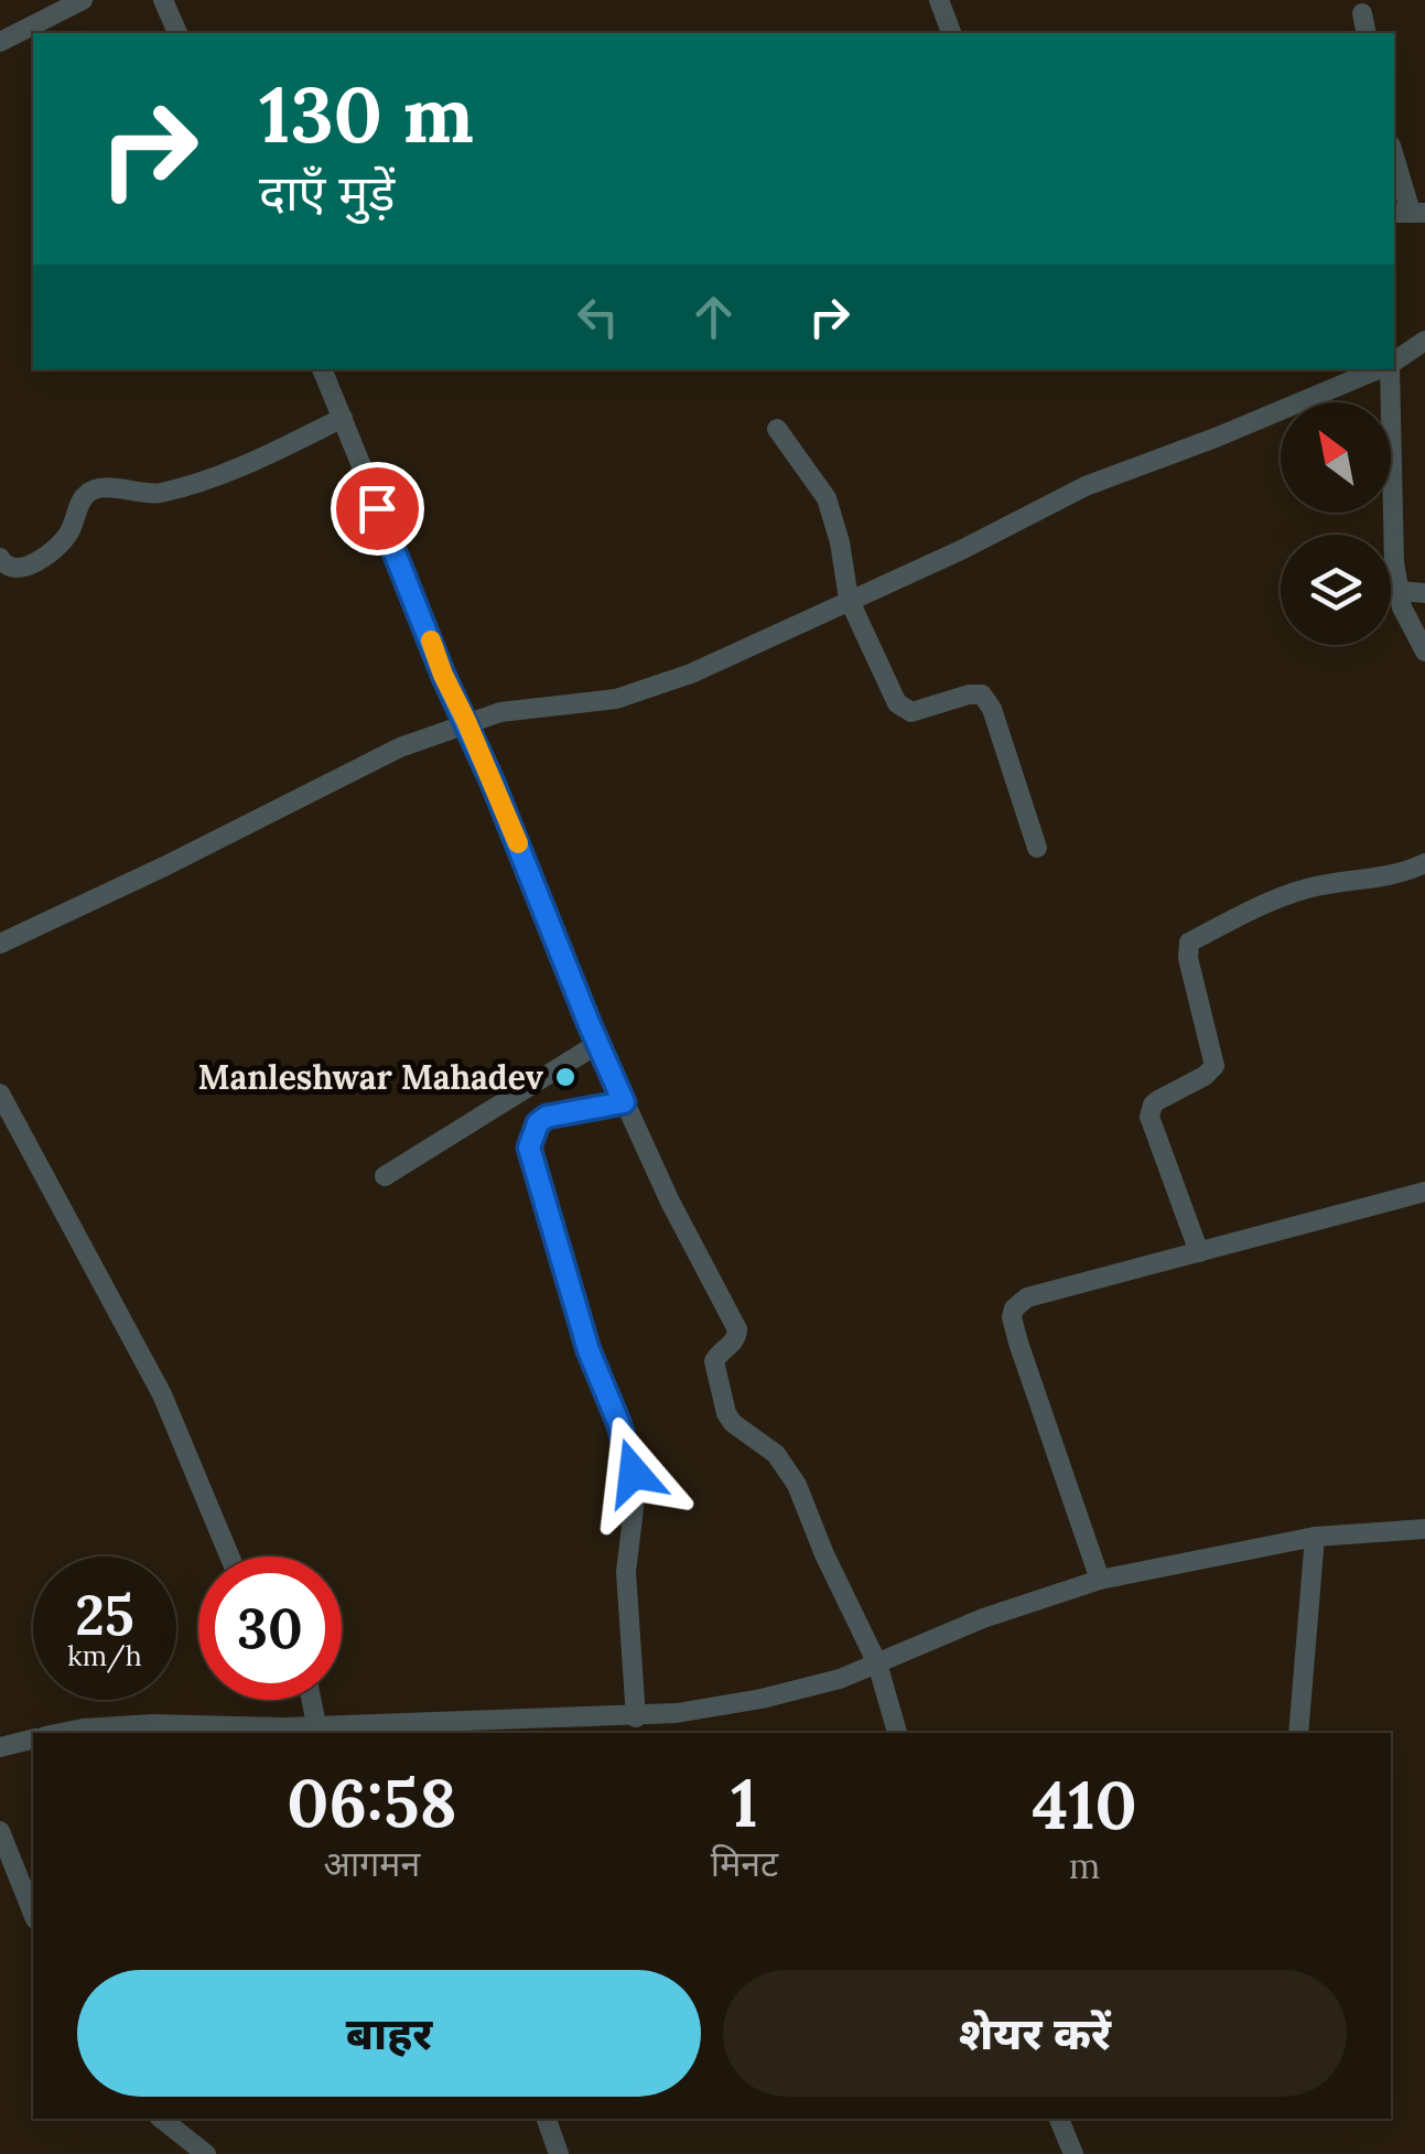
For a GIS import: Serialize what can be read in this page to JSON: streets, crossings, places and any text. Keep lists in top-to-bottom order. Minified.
{"places":["Manleshwar Mahadev"],"north":"top left","page":{"turn":["130 m","दाएँ मुड़ें"],"speed":"25 km/h","limit":"30","eta":["06:58","आगमन","1","मिनट","410","m"],"buttons":["बाहर","शेयर करें"]}}
